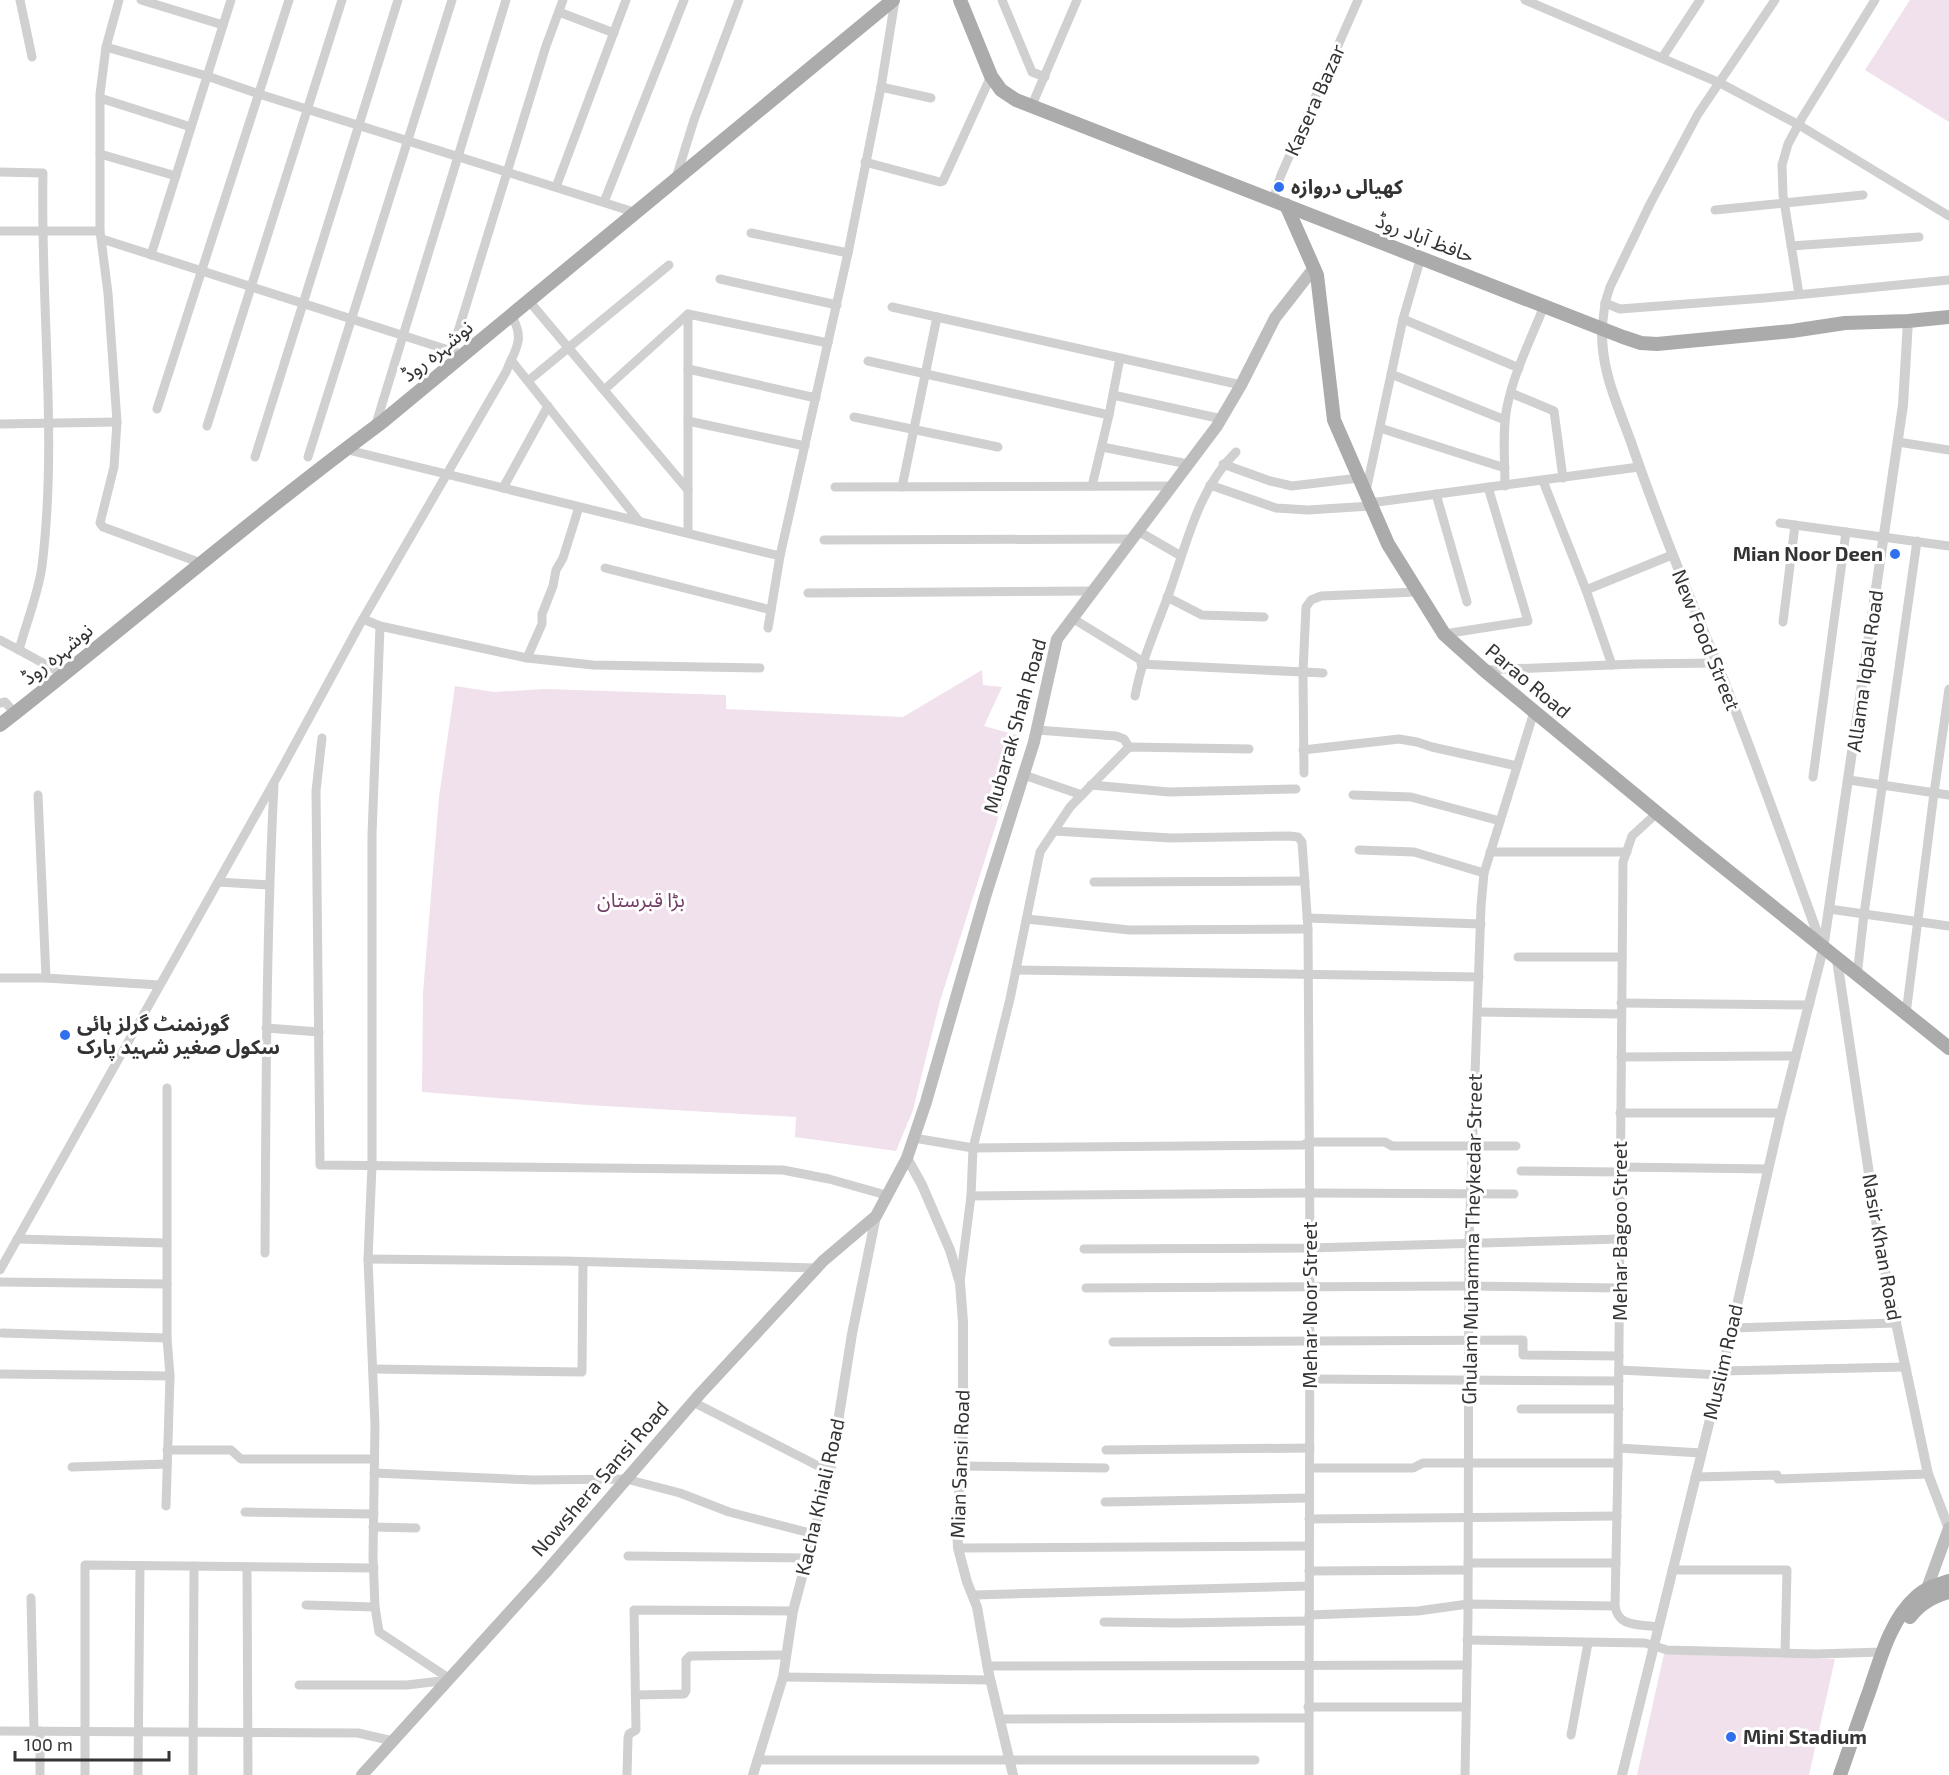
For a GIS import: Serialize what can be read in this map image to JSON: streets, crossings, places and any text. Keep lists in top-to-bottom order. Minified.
{"streets":{"main road":["حافظ آباد روڈ","نوشہرہ روڈ","Parao Road","Mubarak Shah Road","Nowshera Sansi Road"],"street":["Kasera Bazar","New Food Street","Allama Iqbal Road","Mehar Bagoo Street","Ghulam Muhamma Theykedar Street","Nasir Khan Road","Mehar Noor Street","Muslim Road","Mian Sansi Road","Kacha Khiali Road"]},"crossings":[["Kasera Bazar","حافظ آباد روڈ"],["Kasera Bazar","Parao Road"],["حافظ آباد روڈ","New Food Street"],["حافظ آباد روڈ","Allama Iqbal Road"],["حافظ آباد روڈ","Parao Road"],["New Food Street","Allama Iqbal Road"],["New Food Street","Parao Road"],["New Food Street","Muslim Road"],["Allama Iqbal Road","Parao Road"],["Allama Iqbal Road","Muslim Road"],["Parao Road","Mubarak Shah Road"],["Parao Road","Mehar Bagoo Street"],["Parao Road","Ghulam Muhamma Theykedar Street"],["Parao Road","Nasir Khan Road"],["Parao Road","Muslim Road"],["Mubarak Shah Road","Mian Sansi Road"],["Mubarak Shah Road","Nowshera Sansi Road"],["Mubarak Shah Road","Kacha Khiali Road"],["Nowshera Sansi Road","Kacha Khiali Road"]],"parks":["بڑا قبرستان"],"places":["کھیالی دروازہ","Mian Noor Deen","گورنمنٹ گرلز ہائی سکول صغیر شہید پارک","Mini Stadium"],"scale_bar":"100 m"}
